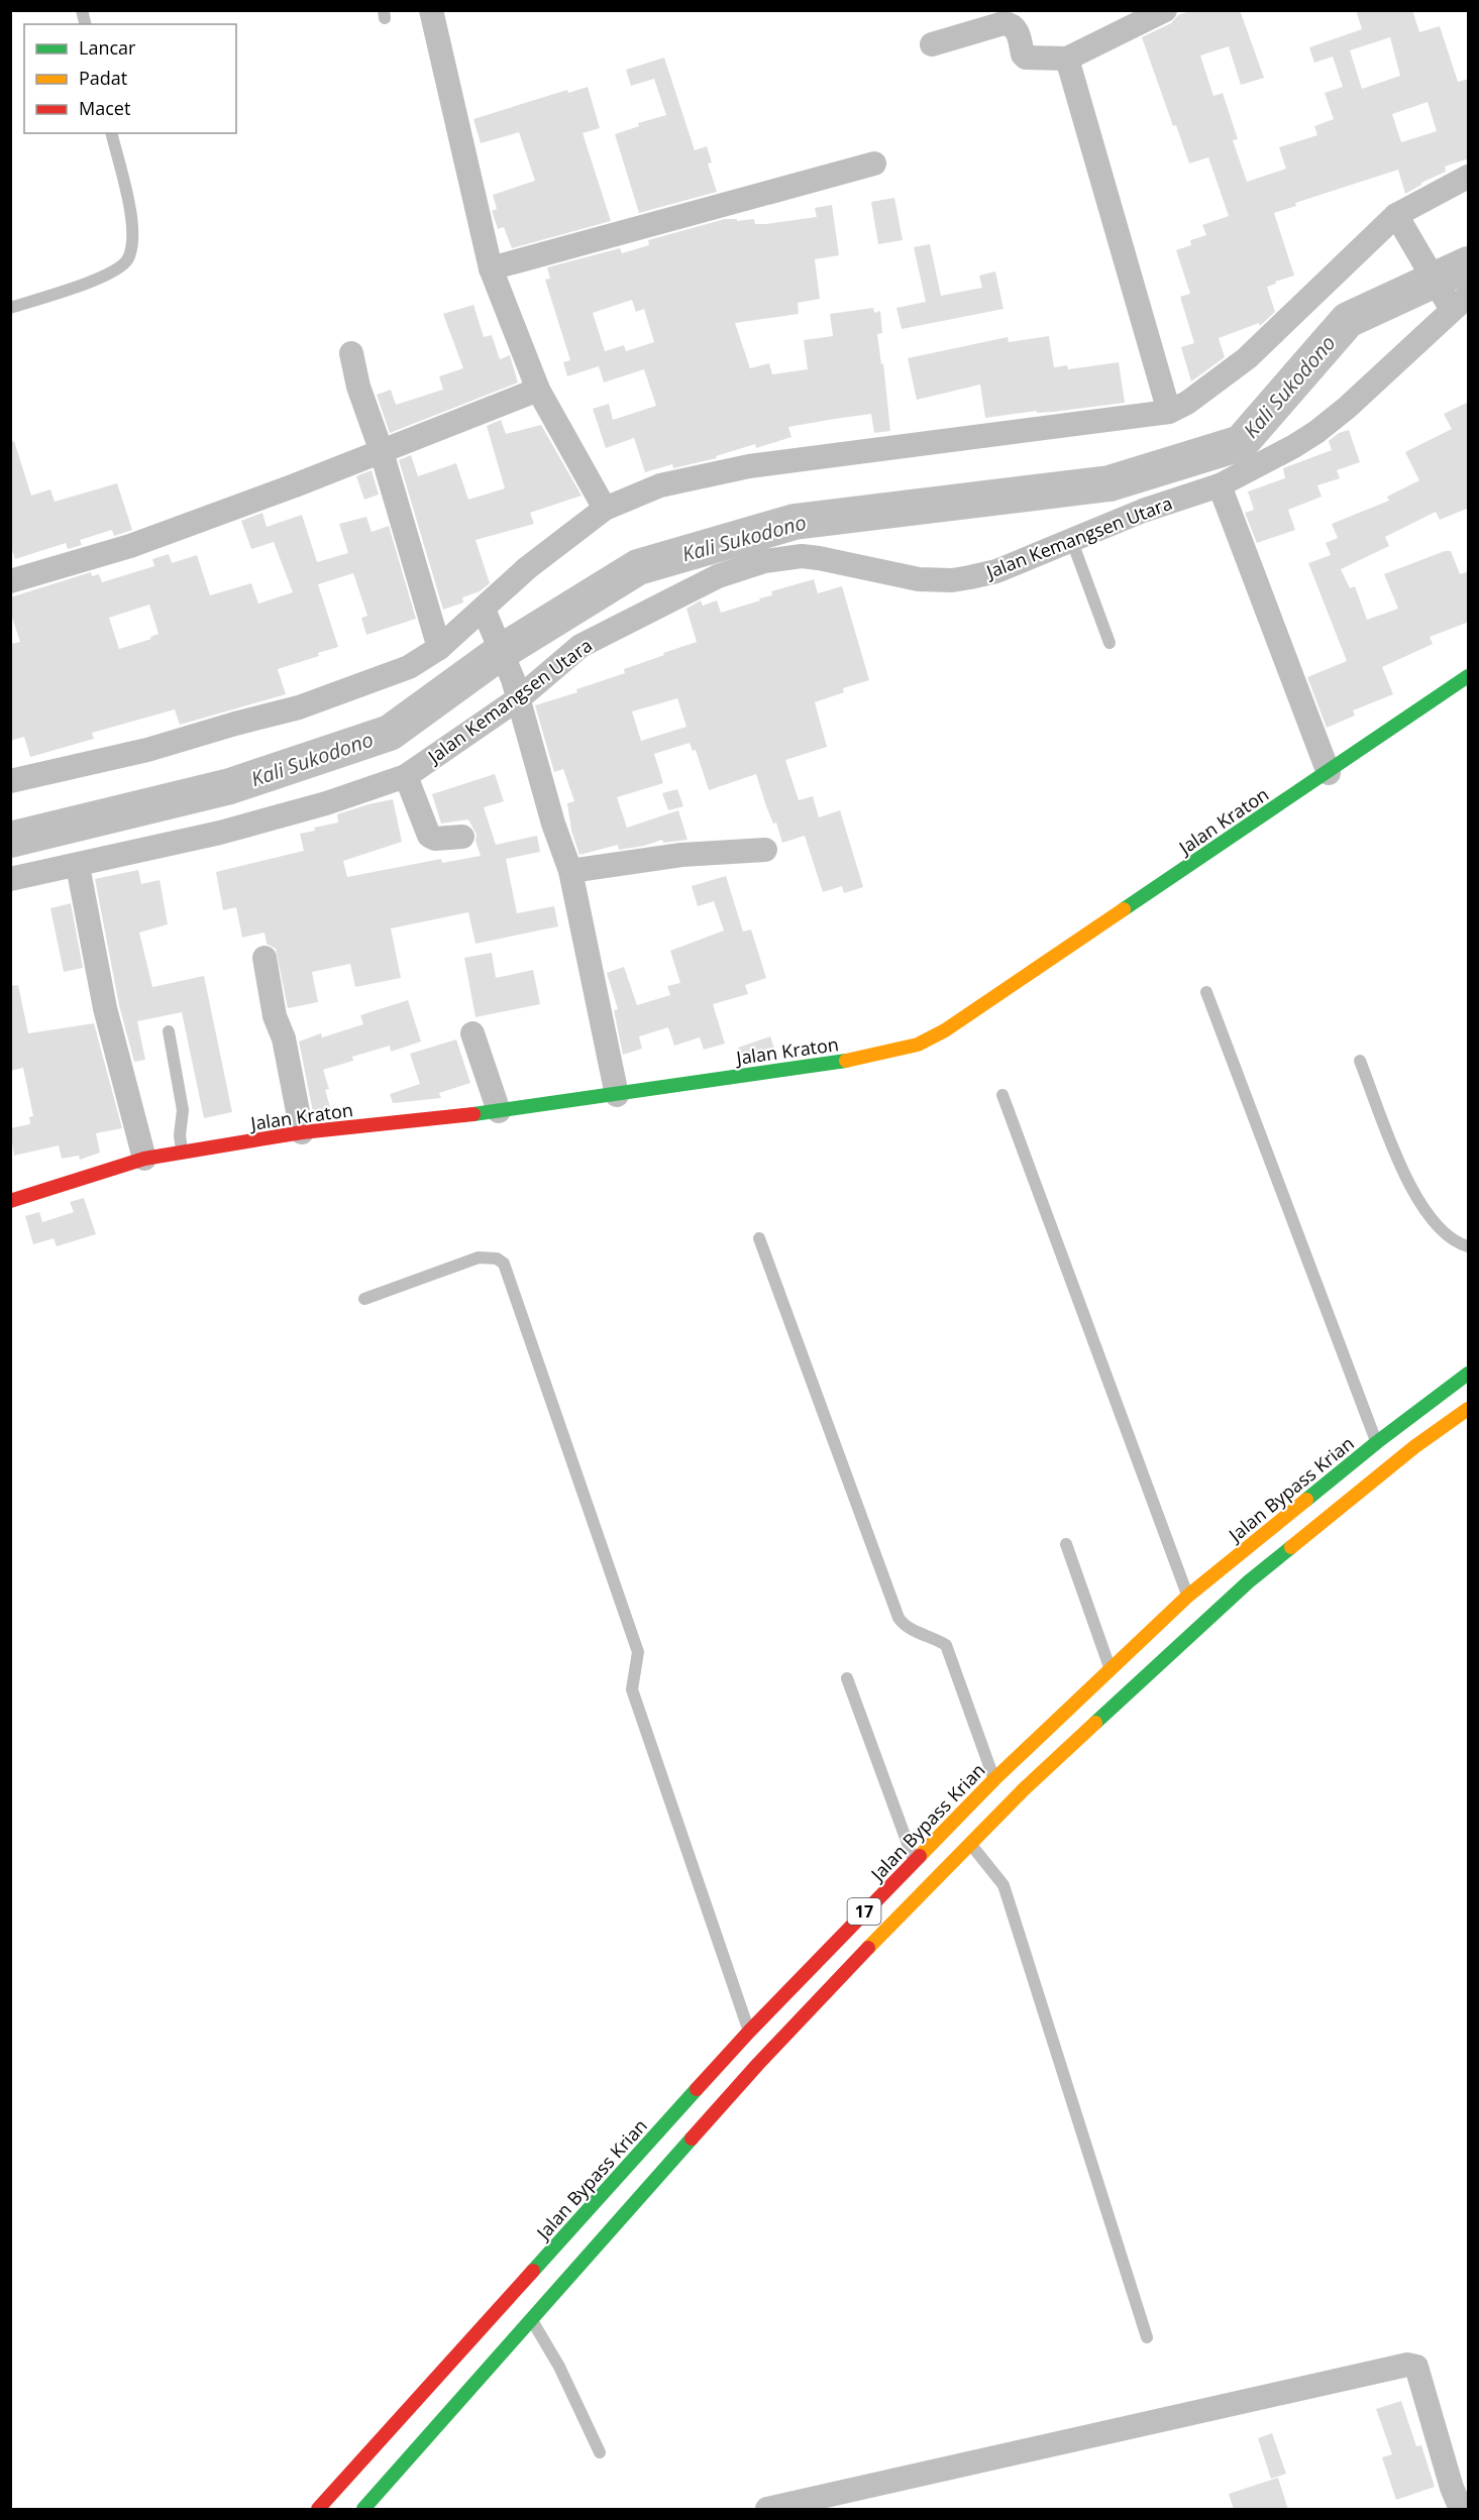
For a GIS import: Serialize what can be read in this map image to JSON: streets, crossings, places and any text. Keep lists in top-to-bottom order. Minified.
{"streets":{"main road":["Jalan Kraton","Jalan Bypass Krian","17"],"street":["Jalan Kemangsen Utara"]},"water":["Kali Sukodono"],"legend":["Lancar","Padat","Macet"]}
